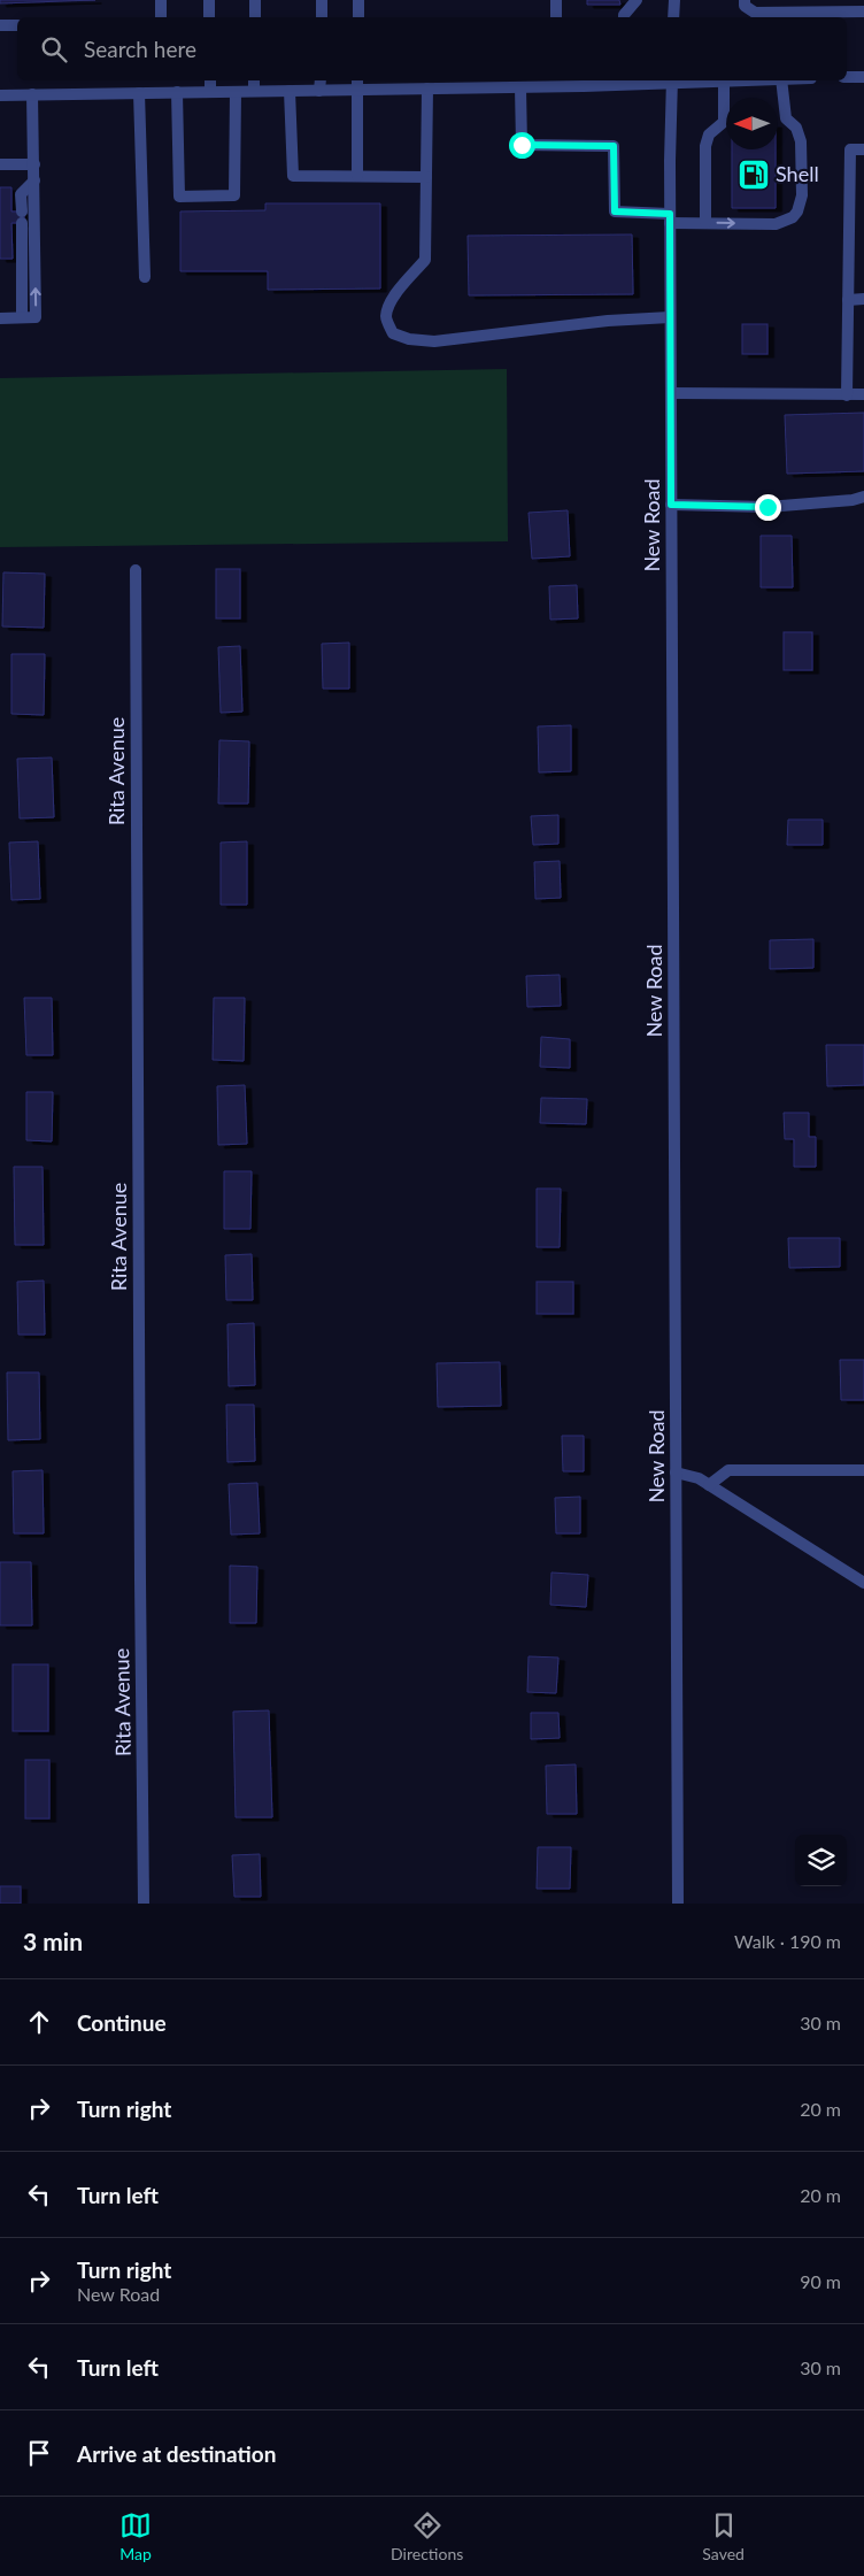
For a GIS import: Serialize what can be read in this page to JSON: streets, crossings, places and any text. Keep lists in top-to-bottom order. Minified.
{"streets":{"street":["New Road","Rita Avenue"]},"places":{"fuel station":["Shell"]},"north":"left","page":{"search":"Search here","heading":["3 min","Walk · 190 m"],"list":[["Continue","30 m"],["Turn right","20 m"],["Turn left","20 m"],["Turn right","New Road","90 m"],["Turn left","30 m"],"Arrive at destination"],"nav":["Map","Directions","Saved"]}}
